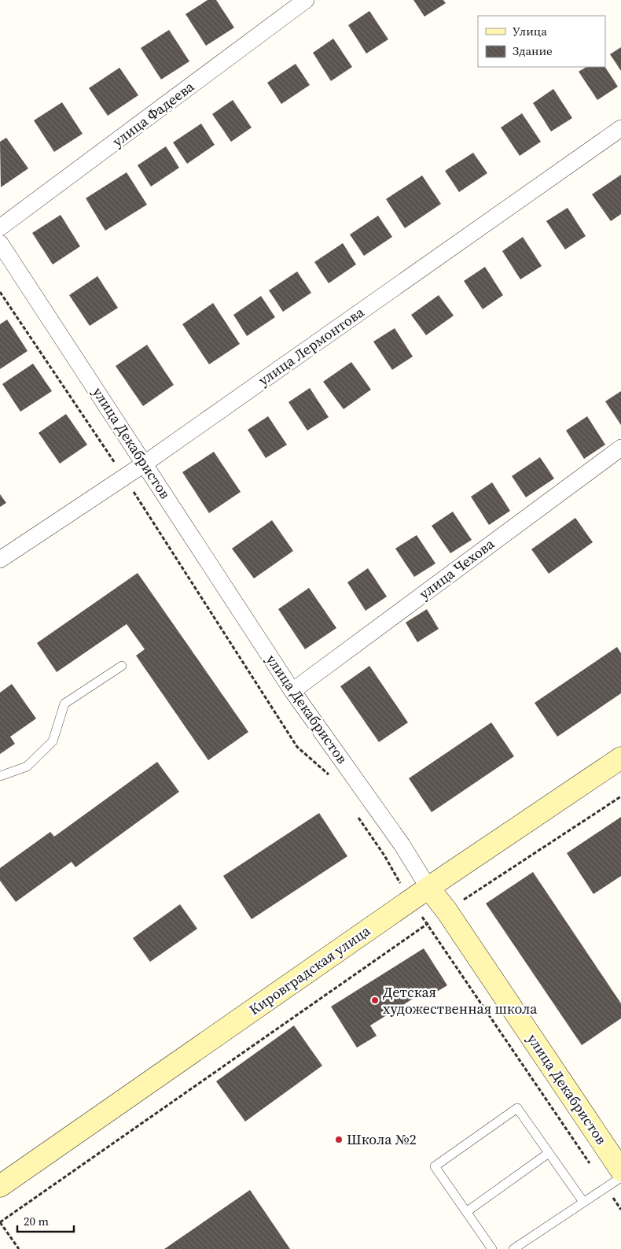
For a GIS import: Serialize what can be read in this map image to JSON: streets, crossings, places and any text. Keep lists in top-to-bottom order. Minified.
{"streets":{"main road":["улица Декабристов","Кировградская улица"],"street":["улица Фадеева","улица Лермонтова","улица Чехова"]},"crossings":[["улица Лермонтова","улица Декабристов"],["улица Декабристов","улица Чехова"],["улица Декабристов","Кировградская улица"]],"places":["Детская художественная школа","Школа №2"],"legend":["Улица","Здание"],"scale_bar":"20 m"}
